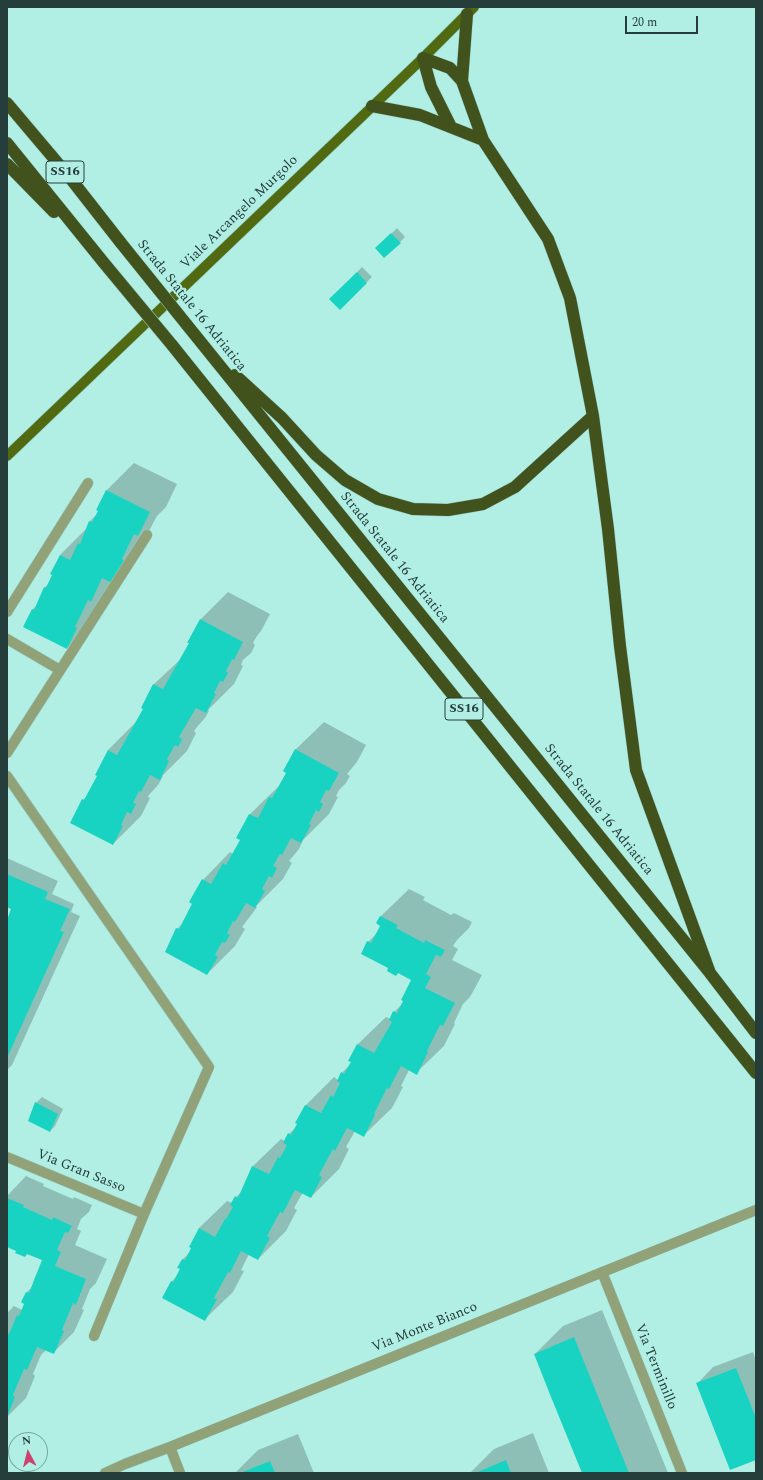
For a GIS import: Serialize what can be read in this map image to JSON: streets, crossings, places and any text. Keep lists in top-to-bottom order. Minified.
{"streets":{"highway":["SS16","Strada Statale 16 Adriatica"],"main road":["Viale Arcangelo Murgolo"],"street":["Via Gran Sasso","Via Monte Bianco","Via Terminillo"]},"crossings":[["Via Monte Bianco","Via Terminillo"]],"scale_bar":"20 m","north":"top"}
